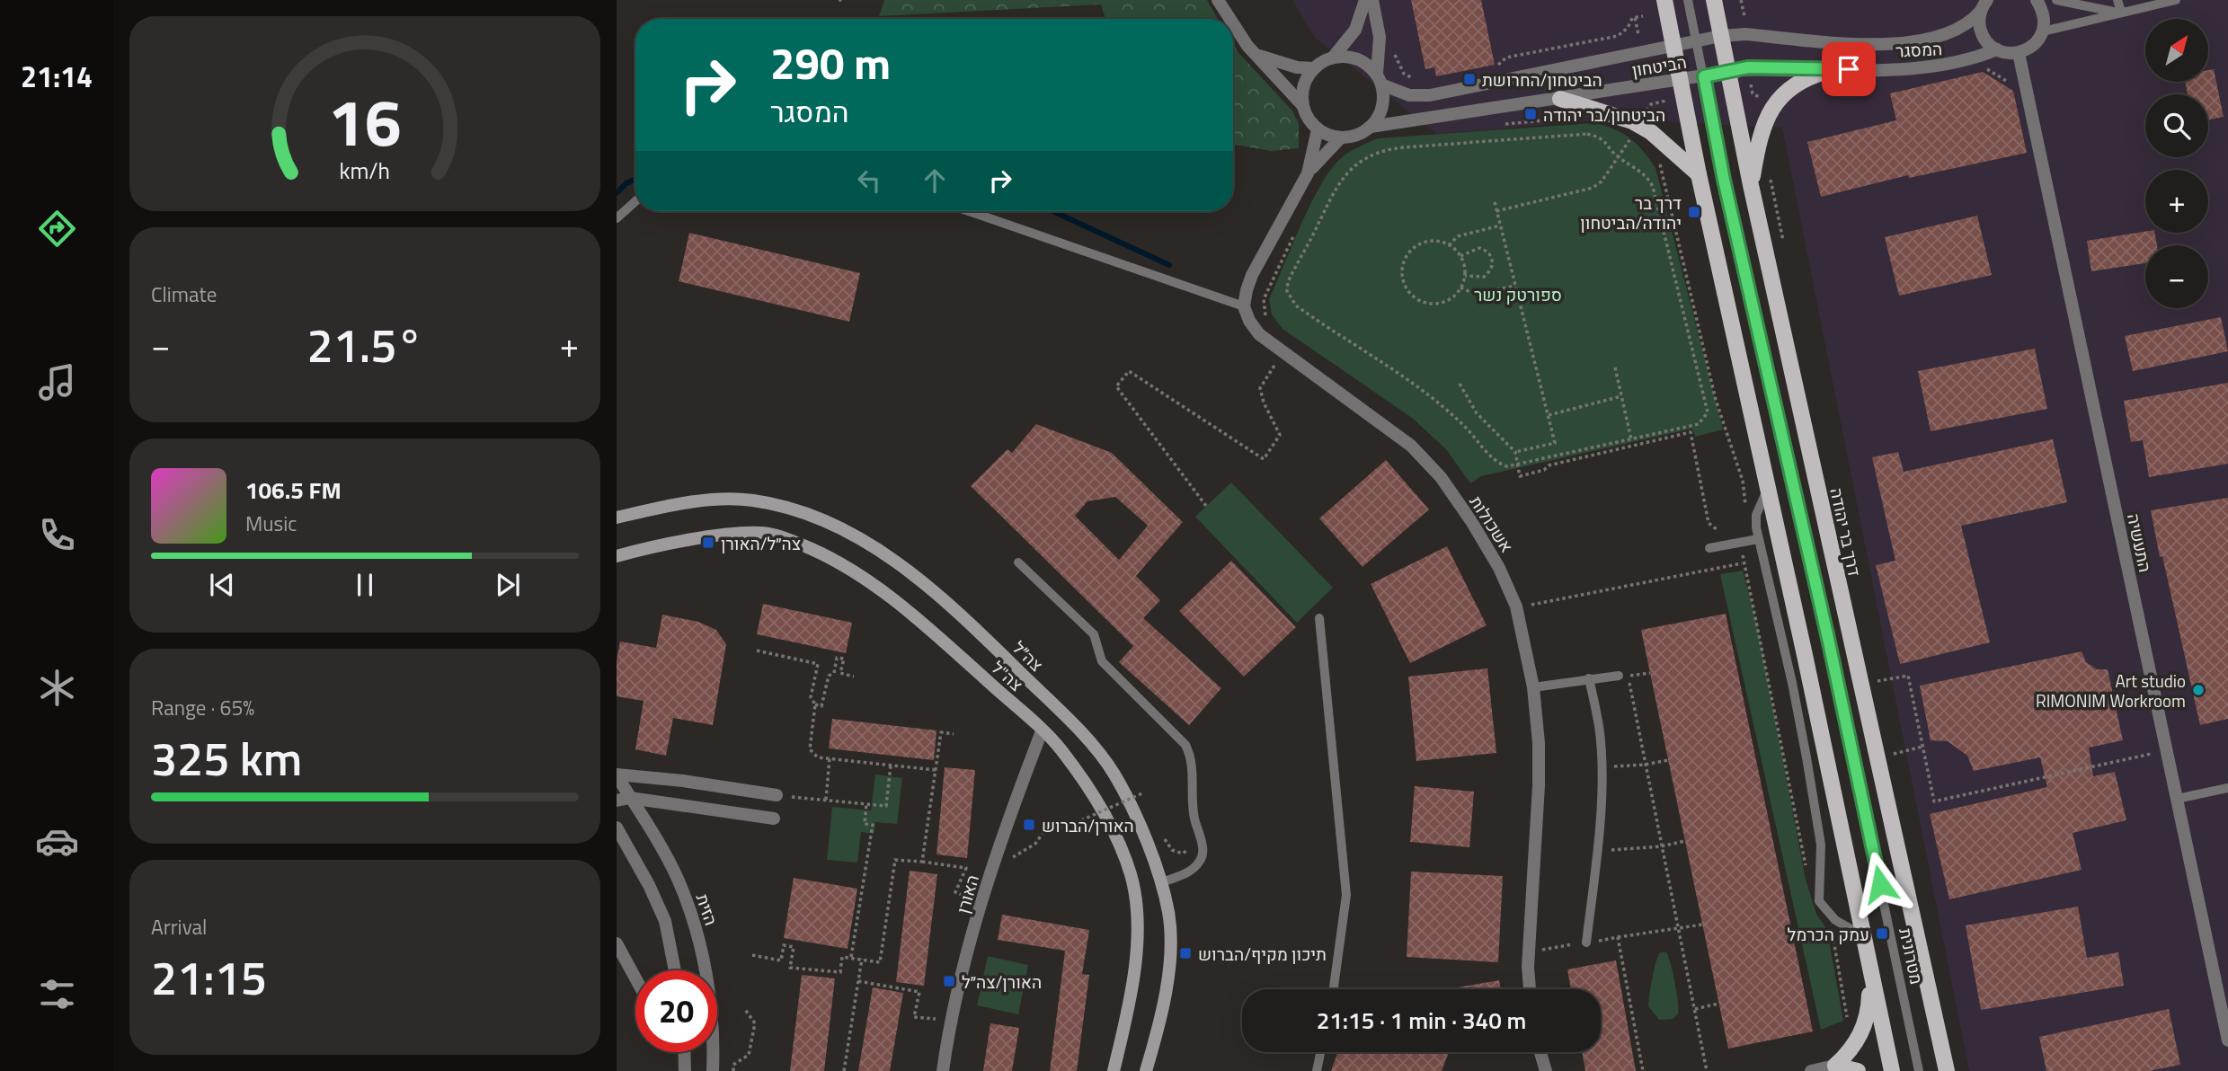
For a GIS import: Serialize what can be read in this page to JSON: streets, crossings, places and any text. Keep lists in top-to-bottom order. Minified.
{"streets":{"main road":["דרך בר יהודה","צה״ל","צה\"ל"],"street":["המסגר","הביטחון","אשכולות","התעשיה","האורן","הזית"],"lane":["מטרונית"]},"crossings":[["המסגר","הביטחון"],["המסגר","דרך בר יהודה"],["המסגר","התעשיה"],["הביטחון","דרך בר יהודה"],["הביטחון","מטרונית"],["צה\"ל","האורן"]],"parks":["ספורטק נשר"],"places":{"transit":["הביטחון/החרושת","הביטחון/בר יהודה","דרך בר יהודה/הביטחון","צה״ל/האורן","האורן/הברוש","עמק הכרמל","תיכון מקיף/הברוש","האורן/צה״ל"],"other":["Art studio RIMONIM Workroom"]},"north":"top right","page":{"tabs":"21:14","map_buttons":["+","−"],"turn":["290 m","המסגר"],"tile":["Climate",["Range · 65%","325 km"],["Arrival","21:15"]],"heat":["−","21.5°","+"],"song":["106.5 FM","Music"],"limit":"20","trip":"21:15 · 1 min · 340 m","gauge":["16","km/h"]}}
